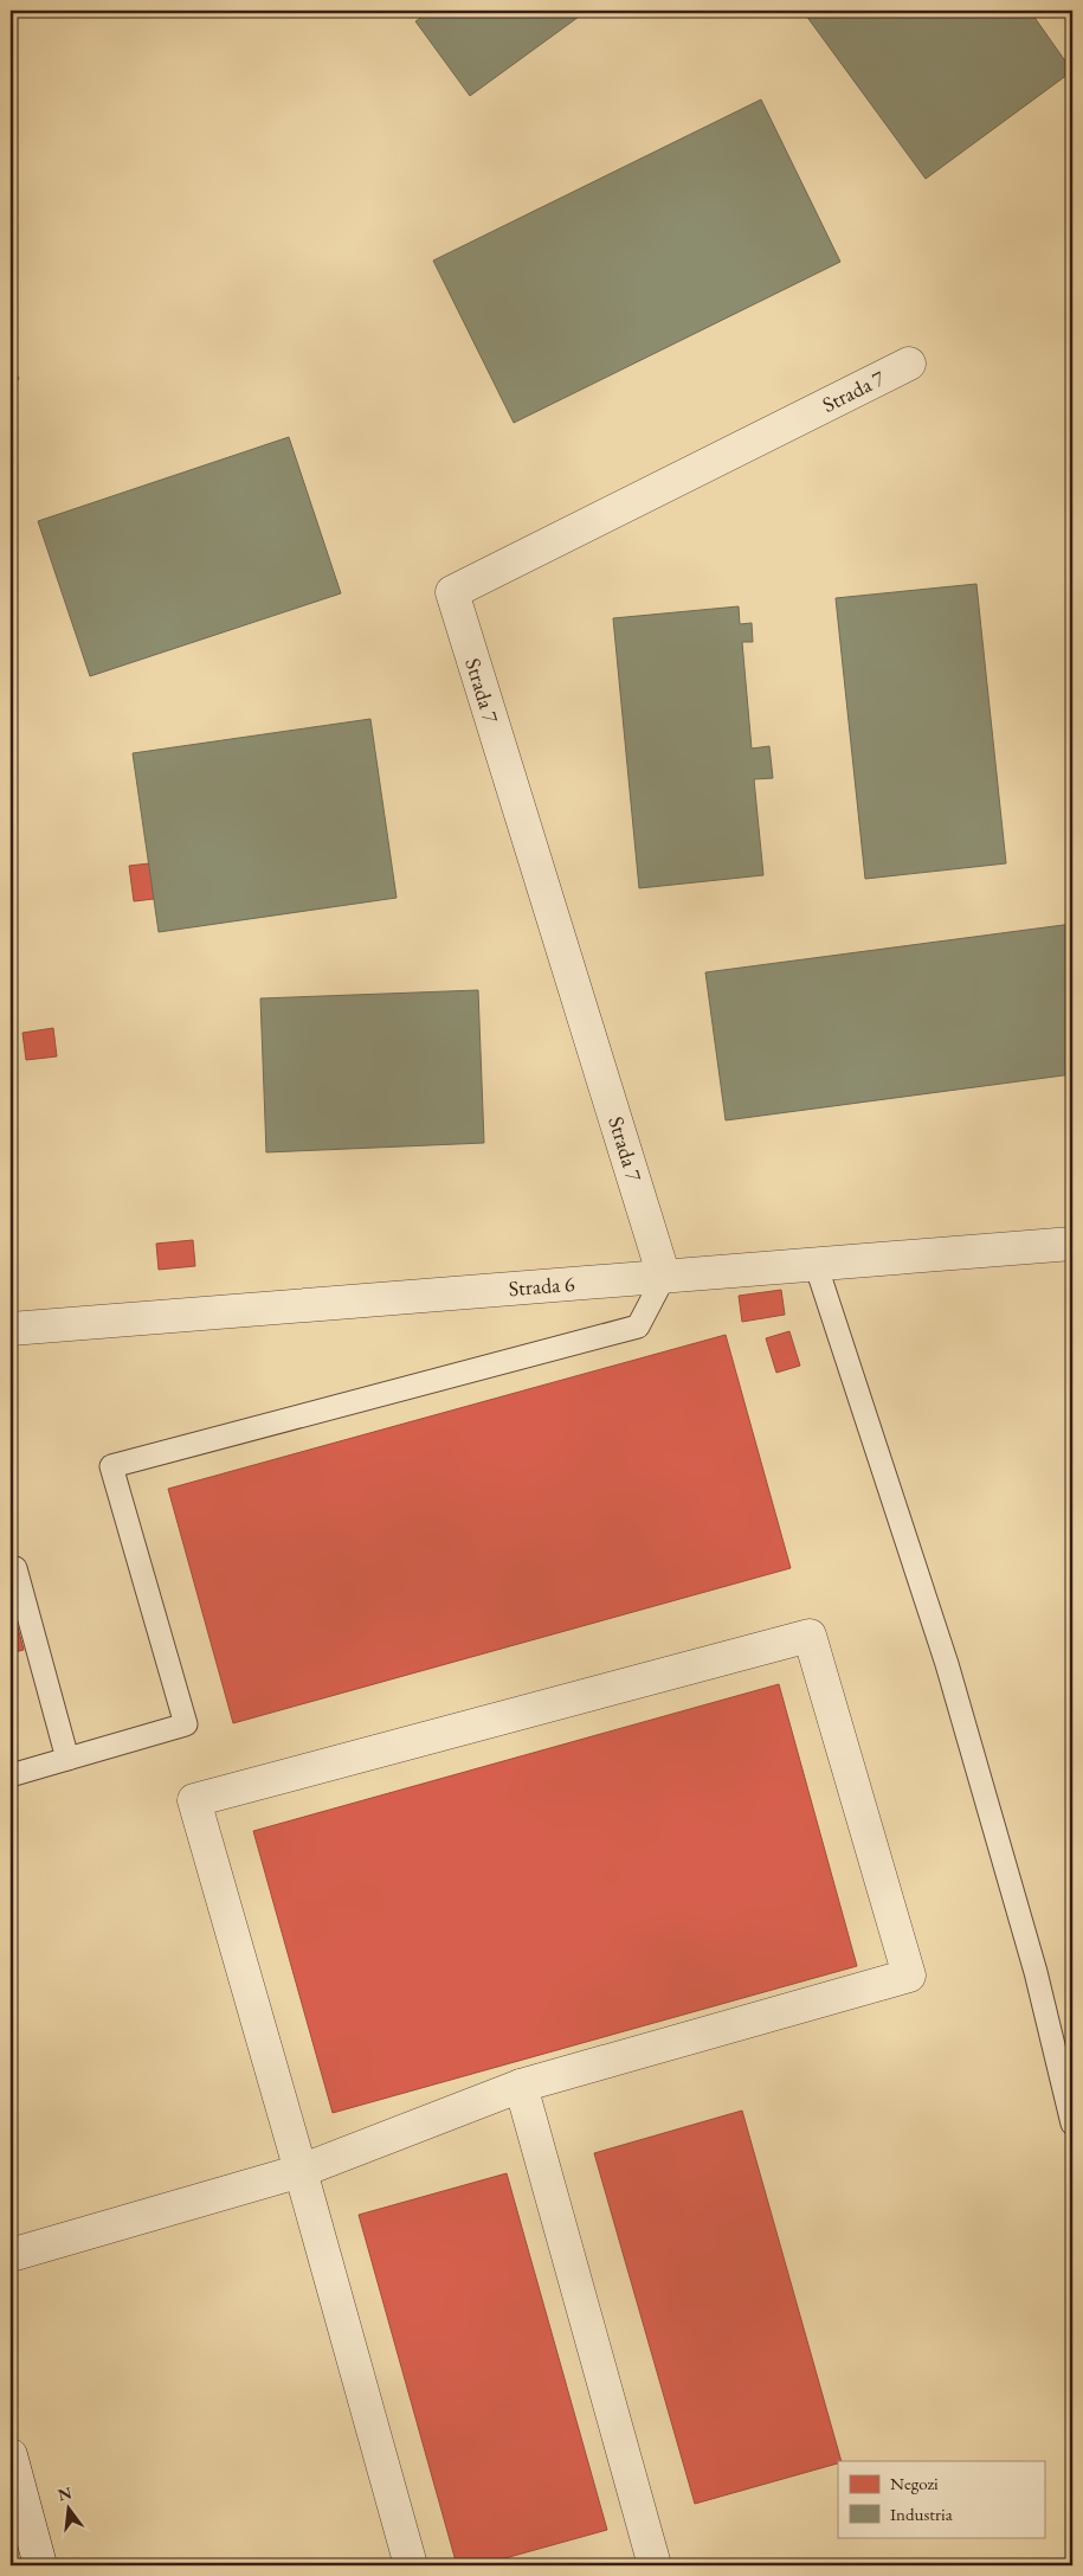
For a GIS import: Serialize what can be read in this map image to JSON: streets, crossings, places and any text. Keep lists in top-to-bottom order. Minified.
{"streets":{"street":["Strada 7","Strada 6"]},"crossings":[["Strada 7","Strada 6"]],"legend":["Negozi","Industria"],"north":"top"}
